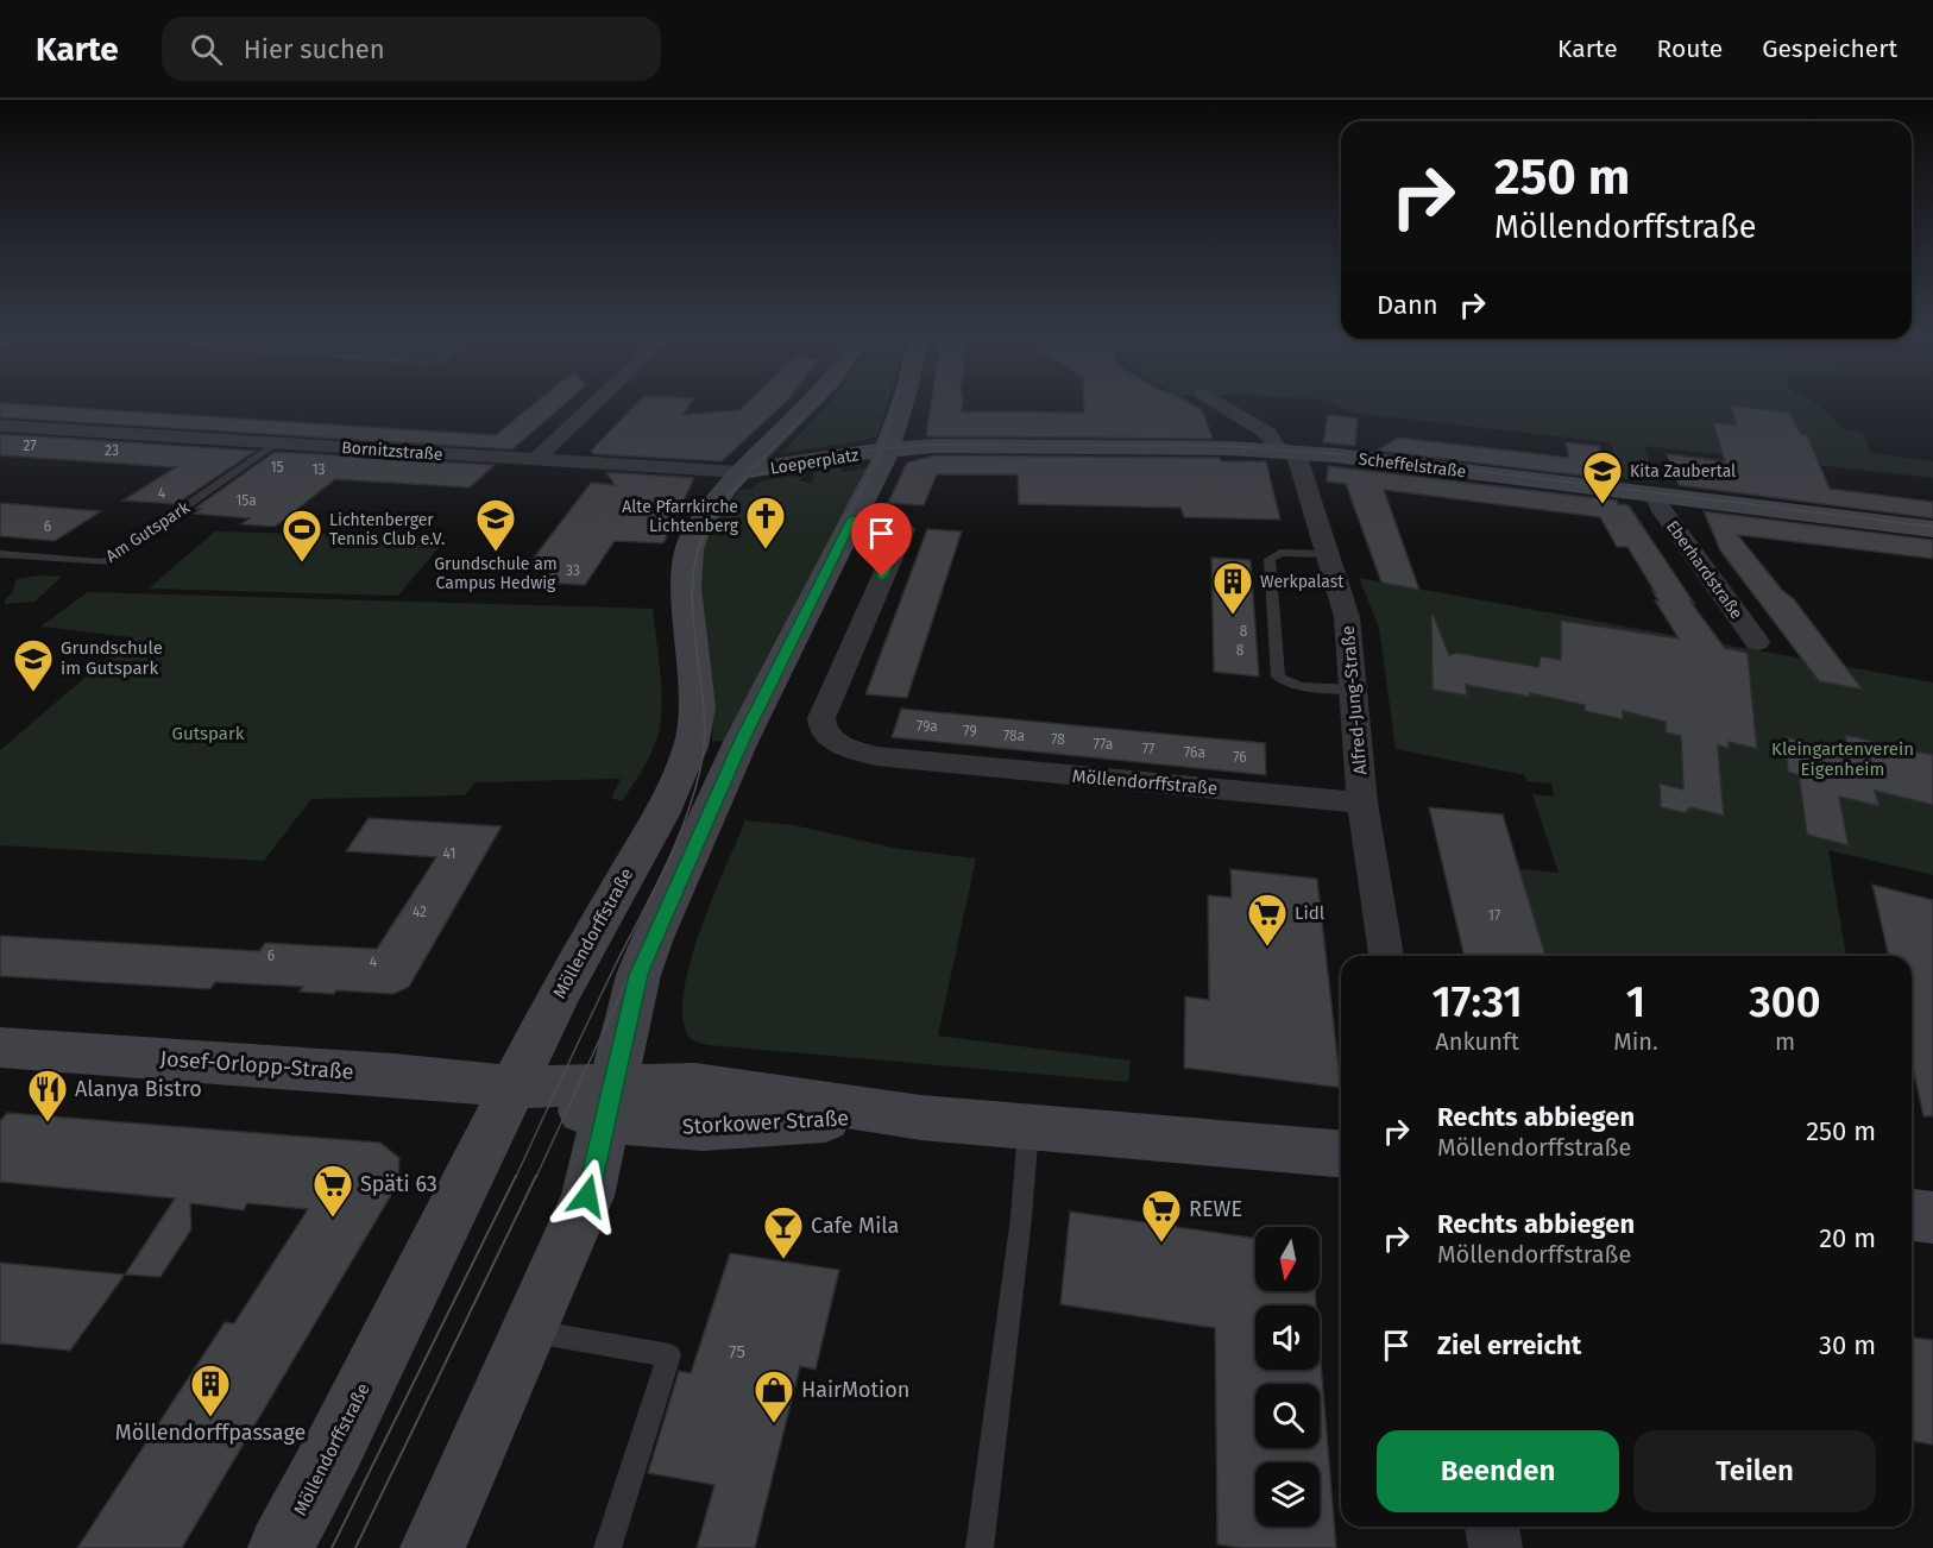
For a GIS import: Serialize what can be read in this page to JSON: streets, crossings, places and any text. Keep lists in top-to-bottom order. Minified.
{"streets":{"main road":["Loeperplatz","Scheffelstraße","Möllendorffstraße","Josef-Orlopp-Straße","Storkower Straße"],"street":["Bornitzstraße","Eberhardstraße","Alfred-Jung-Straße"],"lane":["Am Gutspark"]},"crossings":[["Bornitzstraße","Loeperplatz"],["Bornitzstraße","Am Gutspark"],["Bornitzstraße","Möllendorffstraße"],["Loeperplatz","Scheffelstraße"],["Loeperplatz","Möllendorffstraße"],["Scheffelstraße","Eberhardstraße"],["Scheffelstraße","Alfred-Jung-Straße"],["Alfred-Jung-Straße","Möllendorffstraße"],["Möllendorffstraße","Josef-Orlopp-Straße"],["Möllendorffstraße","Storkower Straße"],["Josef-Orlopp-Straße","Storkower Straße"]],"parks":["Gutspark","Kleingartenverein Eigenheim"],"places":{"school or university":["Kita Zaubertal","Grundschule am Campus Hedwig","Grundschule im Gutspark"],"church":["Alte Pfarrkirche Lichtenberg"],"sports":["Lichtenberger Tennis Club e.V."],"building":["Werkpalast","Möllendorffpassage"],"supermarket":["Lidl","Späti 63","REWE"],"restaurant":["Alanya Bistro"],"bar":["Cafe Mila"],"shop":["HairMotion"]},"house_numbers":["27","23","15","13","4","15a","6","33","8","8","79a","79","78a","78","77a","77","76a","76","41","42","17","6","4","75"],"north":"bottom","page":{"header":"Karte","search":"Hier suchen","nav":["Karte","Route","Gespeichert"],"turn":["250 m","Möllendorffstraße"],"then":"Dann","eta":["17:31","Ankunft","1","Min.","300","m"],"list":[{"name":"Rechts abbiegen","note":"Möllendorffstraße","value":"250 m"},{"name":"Rechts abbiegen","note":"Möllendorffstraße","value":"20 m"},{"name":"Ziel erreicht","value":"30 m"}],"buttons":["Beenden","Teilen"]}}
